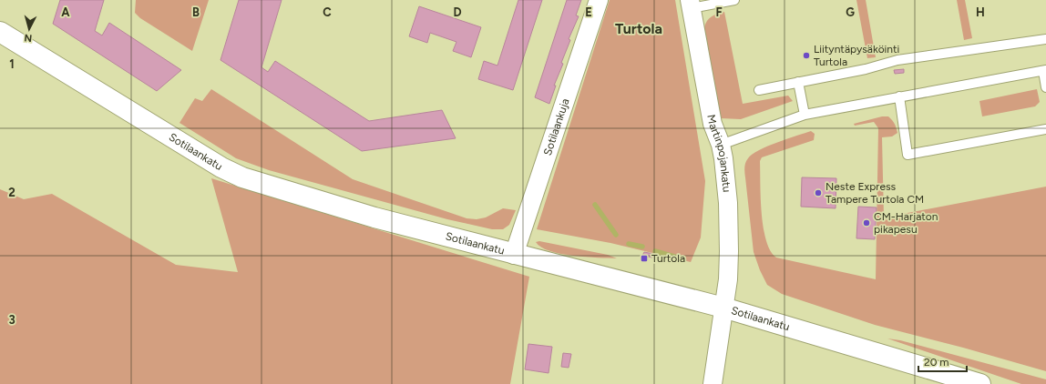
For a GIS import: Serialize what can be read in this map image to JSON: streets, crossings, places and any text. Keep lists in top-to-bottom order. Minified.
{"streets":{"main road":["Sotilaankatu"],"street":["Sotilaankuja","Martinpojankatu"]},"crossings":[["Sotilaankuja","Sotilaankatu"],["Sotilaankatu","Martinpojankatu"]],"districts":["Turtola"],"places":{"other":["Liityntäpysäköinti Turtola","Neste Express Tampere Turtola CM","CM-Harjaton pikapesu"],"transit":["Turtola"]},"scale_bar":"20 m","north":"bottom","grid":{"columns":["A","B","C","D","E","F","G","H"],"rows":["1","2","3"]}}
